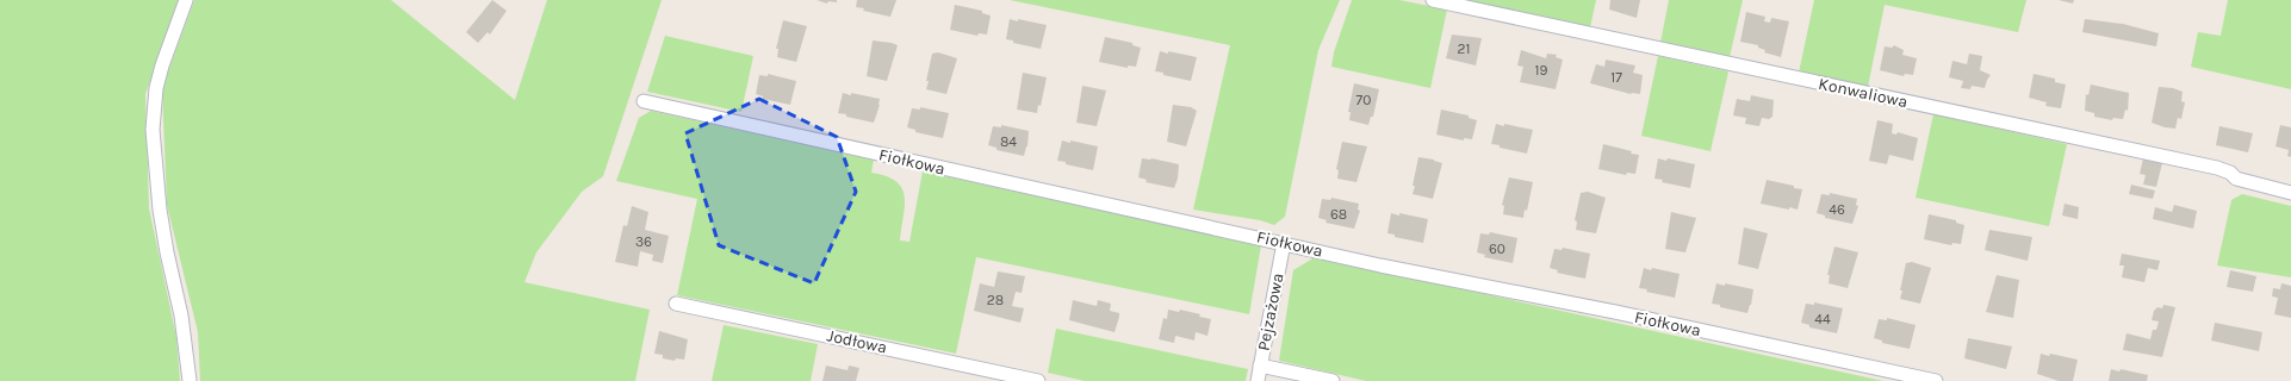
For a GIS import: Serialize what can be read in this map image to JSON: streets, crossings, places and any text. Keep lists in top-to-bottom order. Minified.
{"streets":{"street":["Konwaliowa","Fiołkowa","Pejzażowa","Jodłowa"]},"crossings":[["Fiołkowa","Pejzażowa"]],"house_numbers":["21","19","17","70","84","46","68","36","60","28","44"]}
